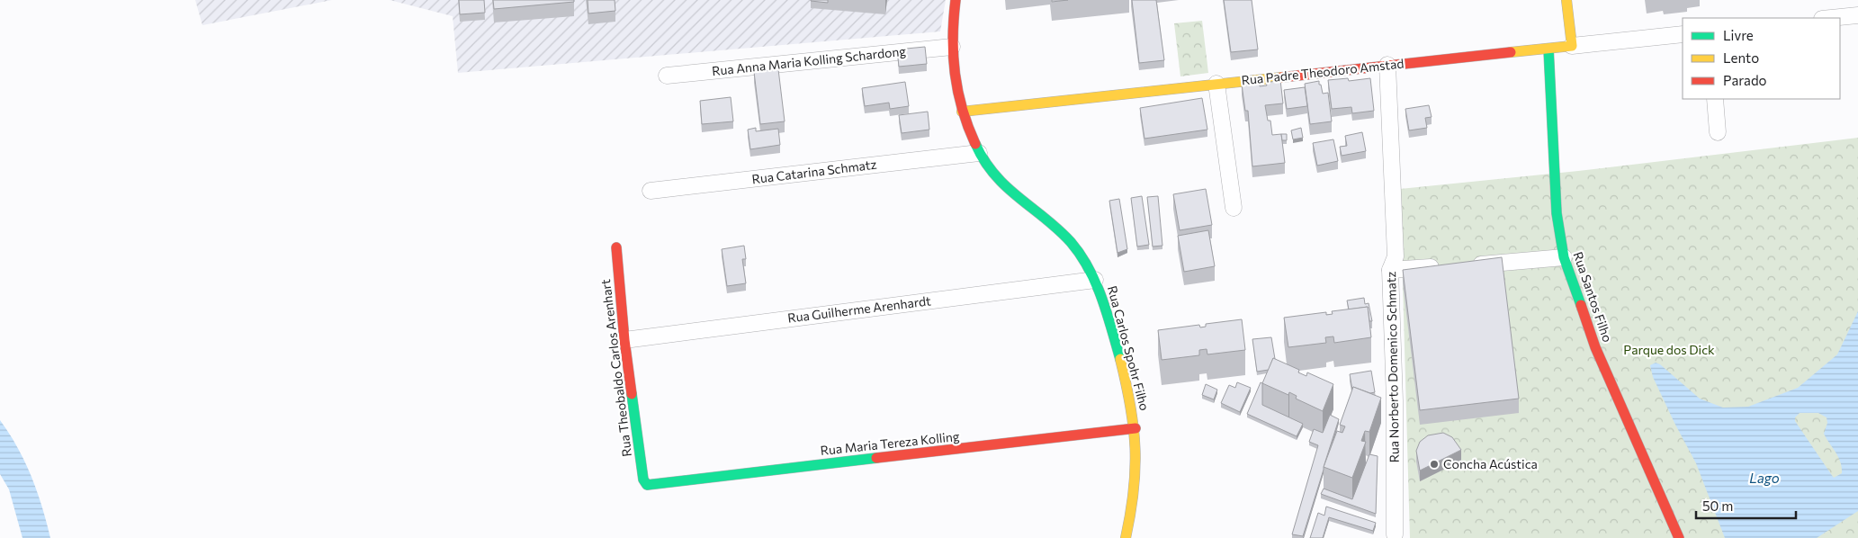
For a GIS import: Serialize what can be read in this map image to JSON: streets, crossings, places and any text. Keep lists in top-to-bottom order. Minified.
{"streets":{"street":["Rua Anna Maria Kolling Schardong","Rua Padre Theodoro Amstad","Rua Catarina Schmatz","Rua Santos Filho","Rua Guilherme Arenhardt","Rua Carlos Spohr Filho","Rua Norberto Domenico Schmatz","Rua Theobaldo Carlos Arenhart","Rua Maria Tereza Kolling"]},"crossings":[["Rua Anna Maria Kolling Schardong","Rua Carlos Spohr Filho"],["Rua Padre Theodoro Amstad","Rua Santos Filho"],["Rua Padre Theodoro Amstad","Rua Carlos Spohr Filho"],["Rua Padre Theodoro Amstad","Rua Norberto Domenico Schmatz"],["Rua Catarina Schmatz","Rua Carlos Spohr Filho"],["Rua Guilherme Arenhardt","Rua Carlos Spohr Filho"],["Rua Guilherme Arenhardt","Rua Theobaldo Carlos Arenhart"],["Rua Carlos Spohr Filho","Rua Maria Tereza Kolling"],["Rua Theobaldo Carlos Arenhart","Rua Maria Tereza Kolling"]],"water":["Lago"],"parks":["Parque dos Dick"],"places":["Concha Acústica"],"legend":["Livre","Lento","Parado"],"scale_bar":"50 m"}
